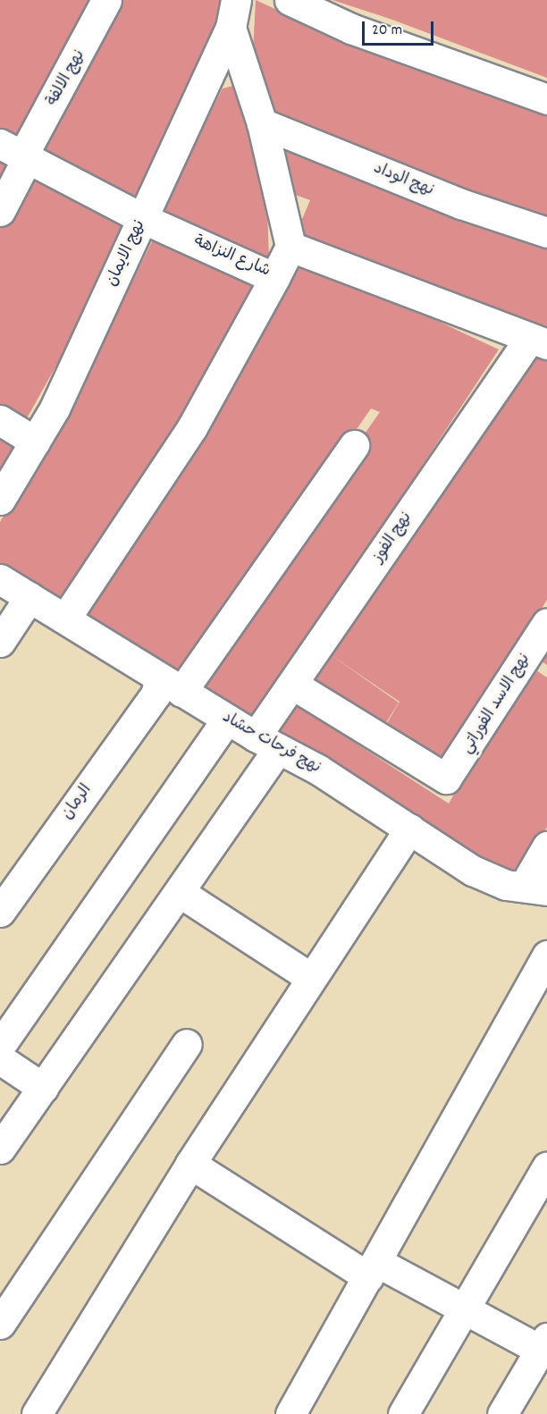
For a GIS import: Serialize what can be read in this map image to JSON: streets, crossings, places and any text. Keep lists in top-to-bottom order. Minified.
{"streets":{"street":["نهج الالفة","نهج الوداد","نهج الايمان","شارع النزاهة","نهج الفوز","نهج الاسد الفوراتي","نهج فرحات حشاد","الرمان"]},"crossings":[["نهج الالفة","شارع النزاهة"],["نهج الايمان","شارع النزاهة"],["نهج الفوز","نهج الاسد الفوراتي"],["نهج الفوز","نهج فرحات حشاد"],["نهج فرحات حشاد","الرمان"]],"scale_bar":"20 m"}
